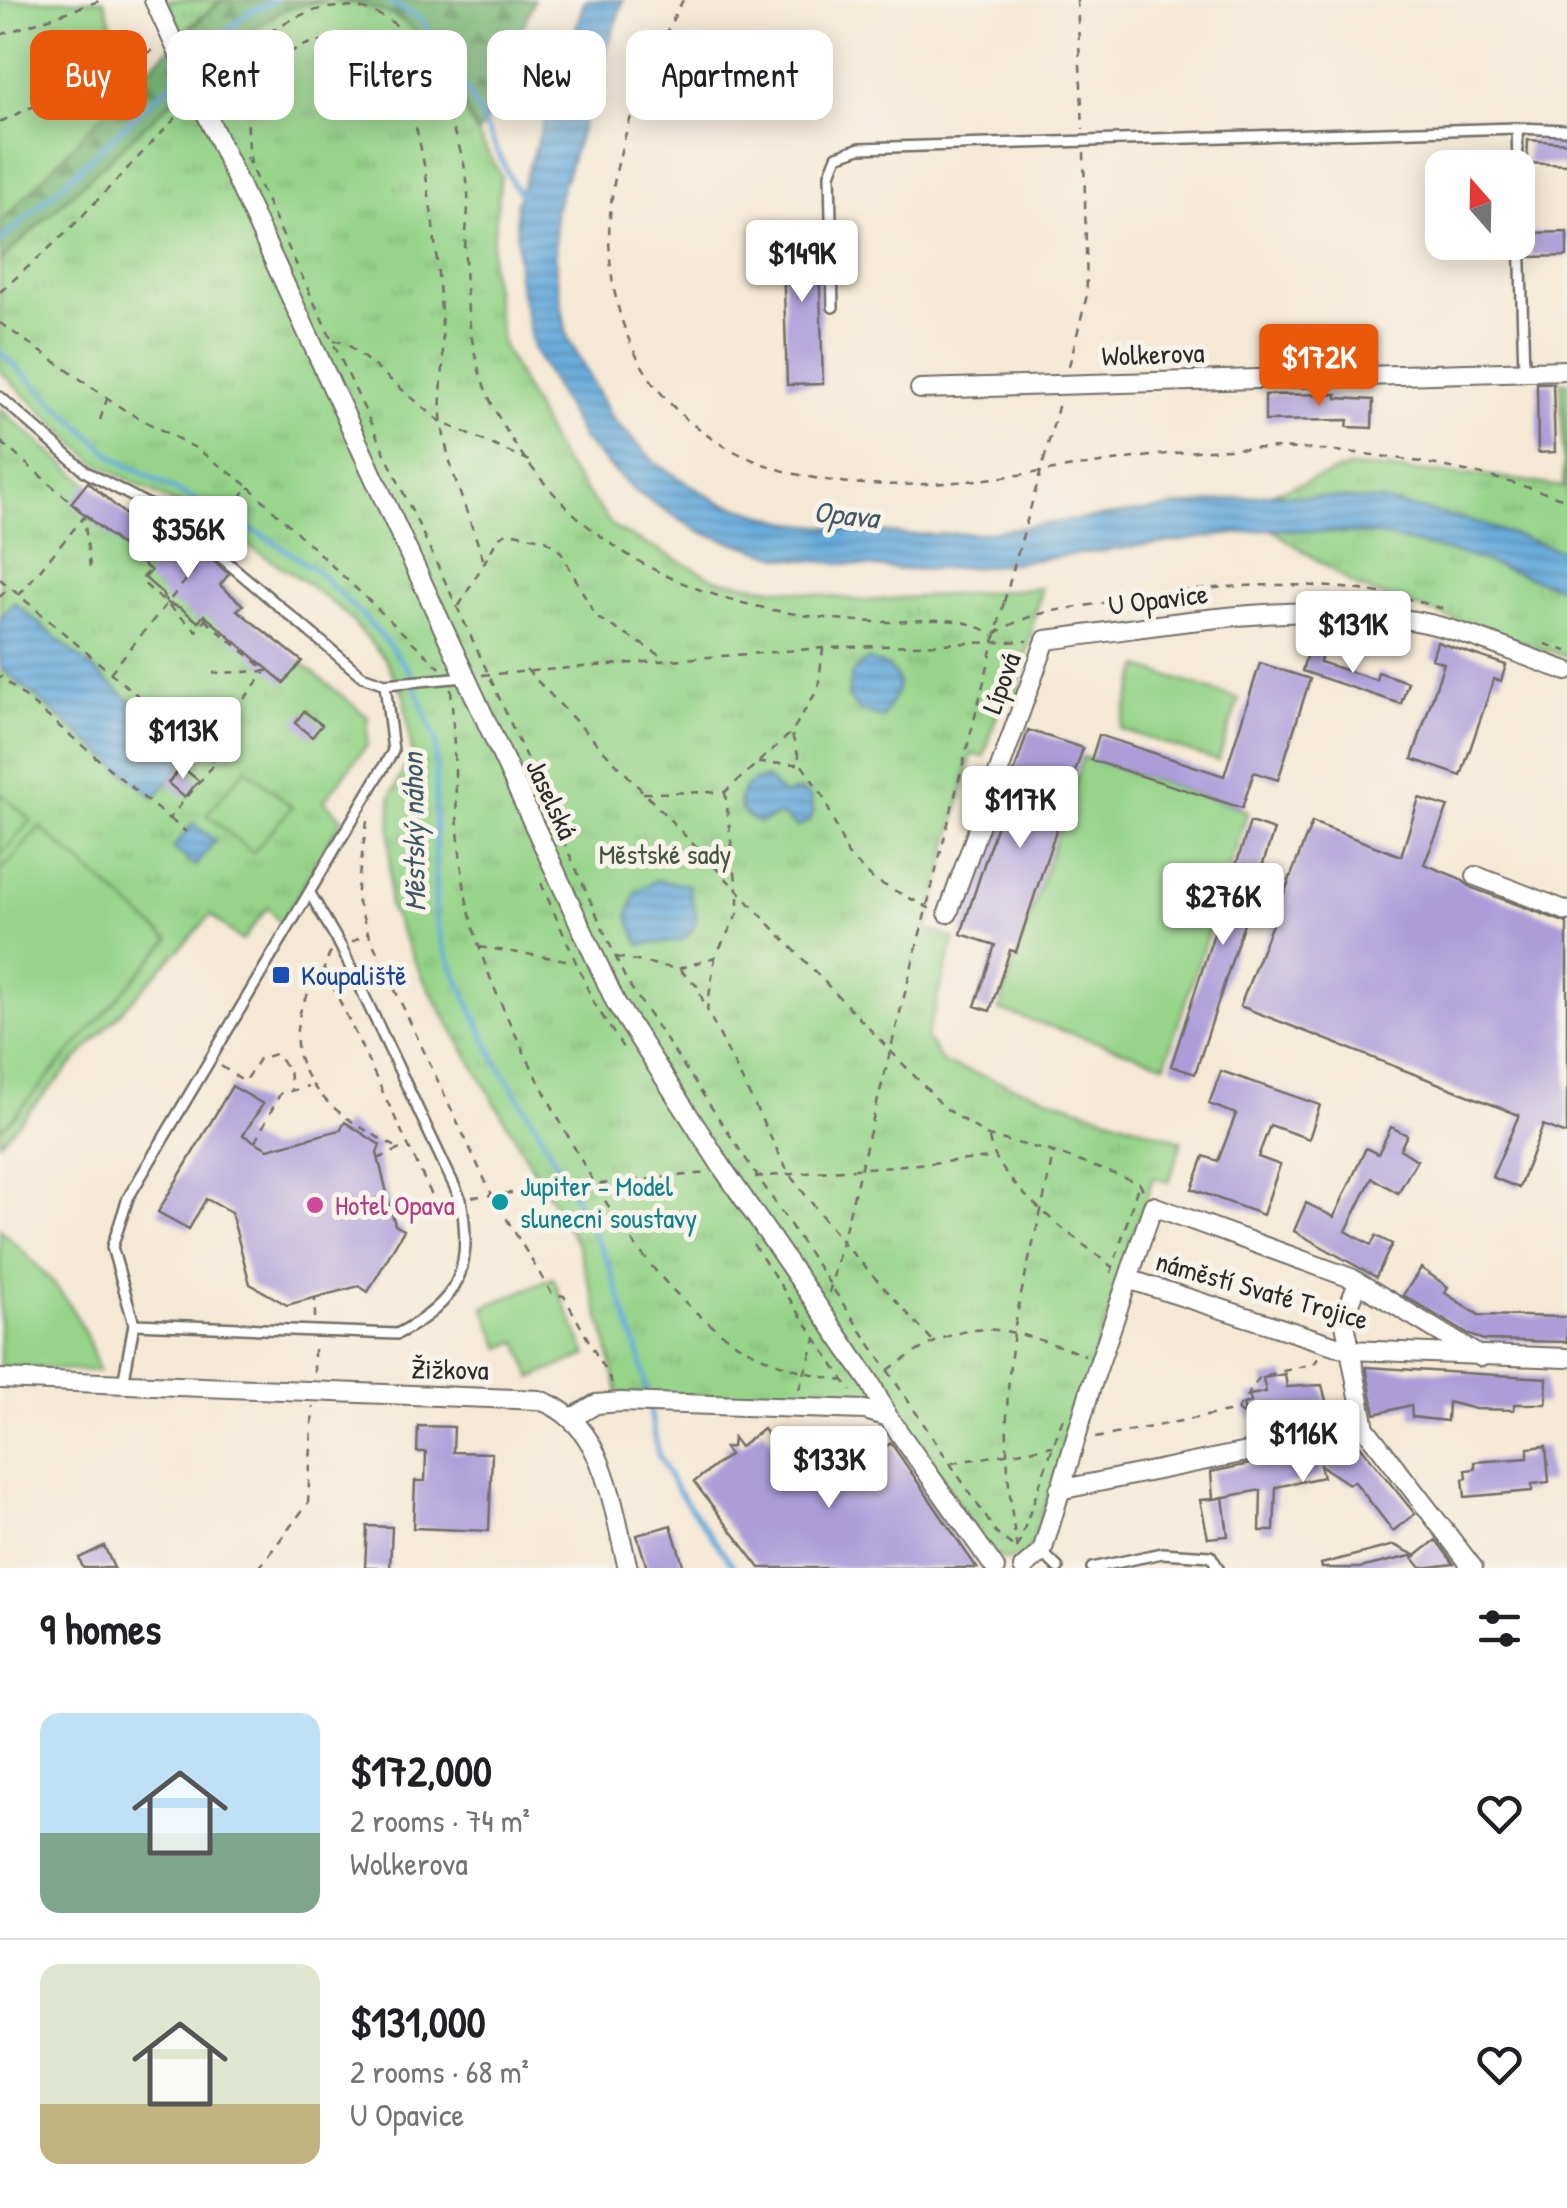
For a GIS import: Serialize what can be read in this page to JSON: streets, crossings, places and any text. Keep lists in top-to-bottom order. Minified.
{"streets":{"street":["Wolkerova","U Opavice","Lípová","Jaselská","náměstí Svaté Trojice","Žižkova"]},"crossings":[["U Opavice","Lípová"]],"water":["Opava","Městský náhon"],"parks":["Městské sady"],"places":{"transit":["Koupaliště"],"other":["Jupiter - Model slunecni soustavy","Hotel Opava"]},"north":"top","page":{"chip":["Buy","Rent","Filters","New","Apartment"],"price":["$149K","$172K","$356K","$131K","$113K","$117K","$276K","$116K","$133K"],"heading":"9 homes","list":[{"name":"$172,000","note":"2 rooms · 74 m² · Wolkerova"},{"name":"$131,000","note":"2 rooms · 68 m² · U Opavice"}]}}
